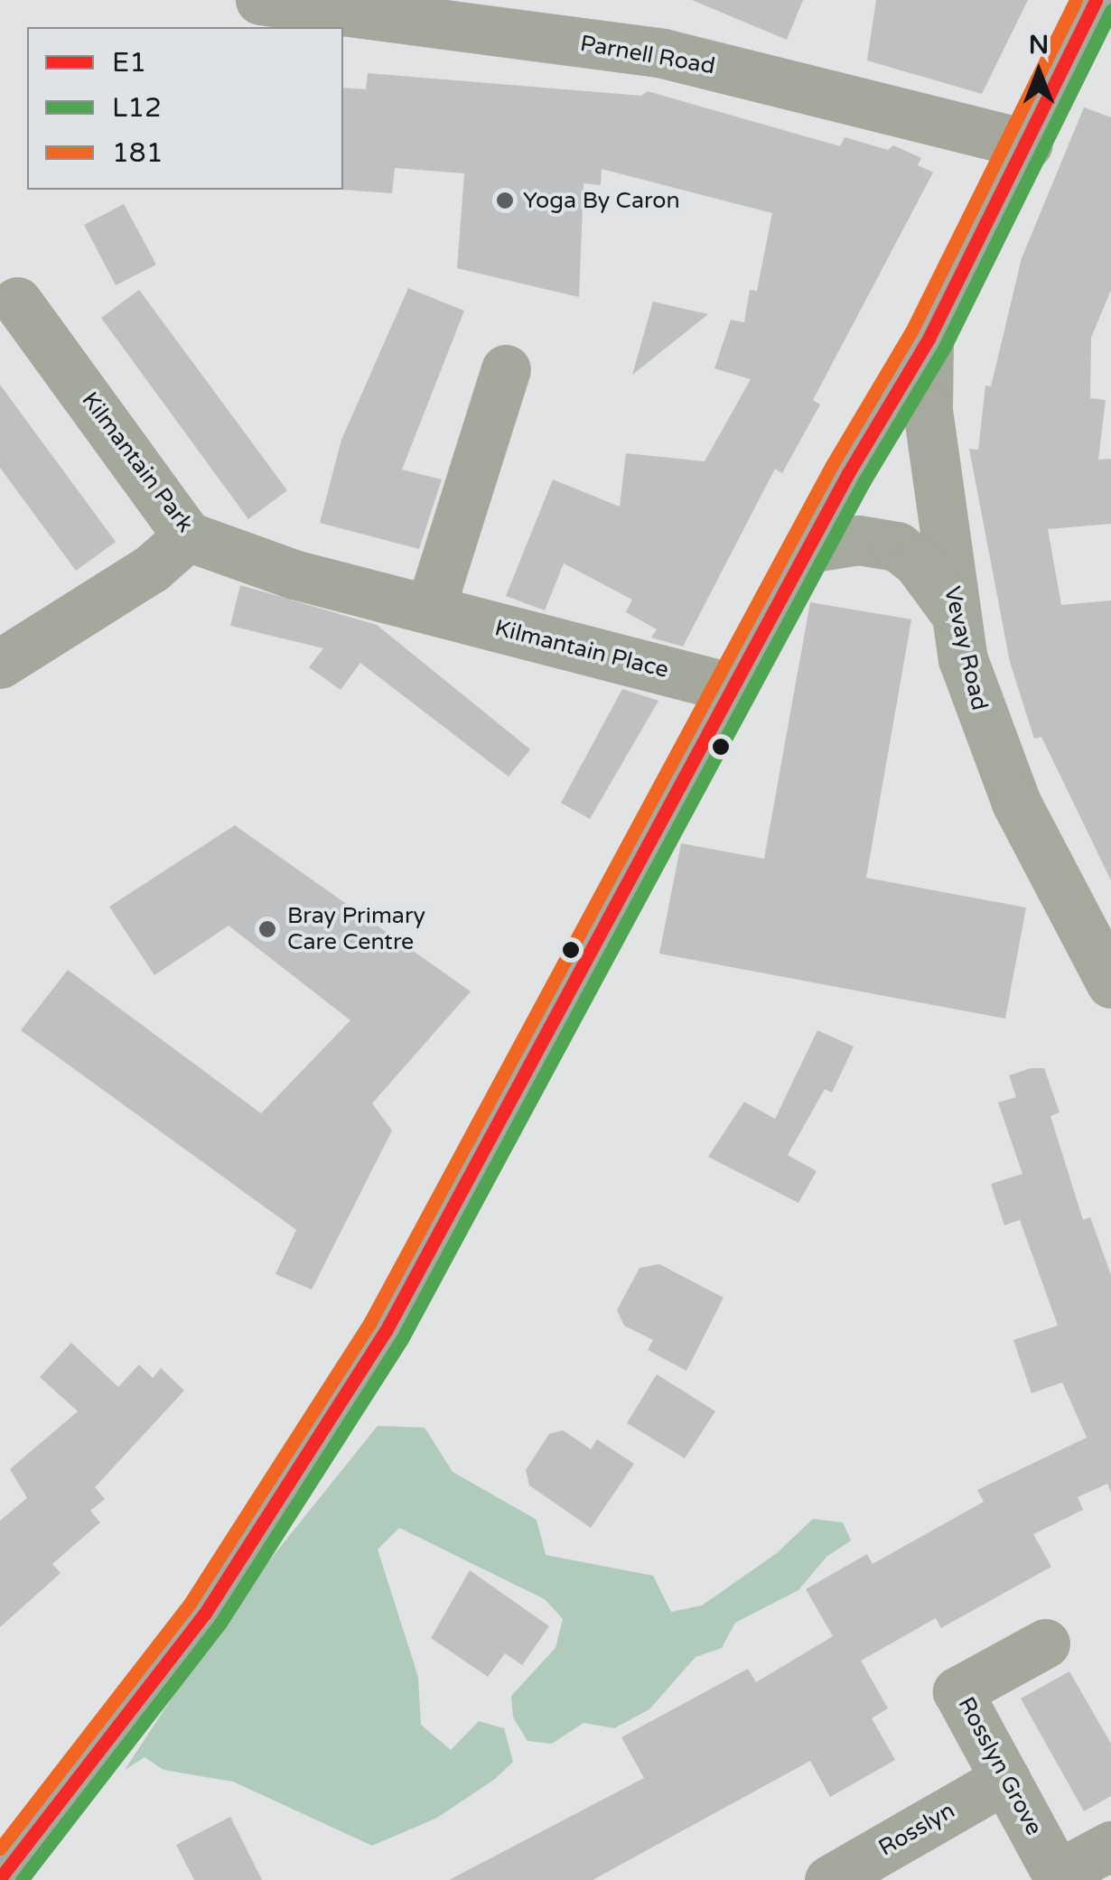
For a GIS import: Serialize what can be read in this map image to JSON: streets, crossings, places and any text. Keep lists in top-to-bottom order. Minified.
{"streets":{"main road":["Vevay Road"],"street":["Parnell Road","Kilmantain Park","Kilmantain Place","Rosslyn Grove","Rosslyn"]},"crossings":[["Kilmantain Park","Kilmantain Place"],["Rosslyn Grove","Rosslyn"]],"places":["Yoga By Caron","Bray Primary Care Centre"],"lines":["transit line E1","transit line 181","transit line L12"],"legend":["E1","L12","181"],"north":"top"}
